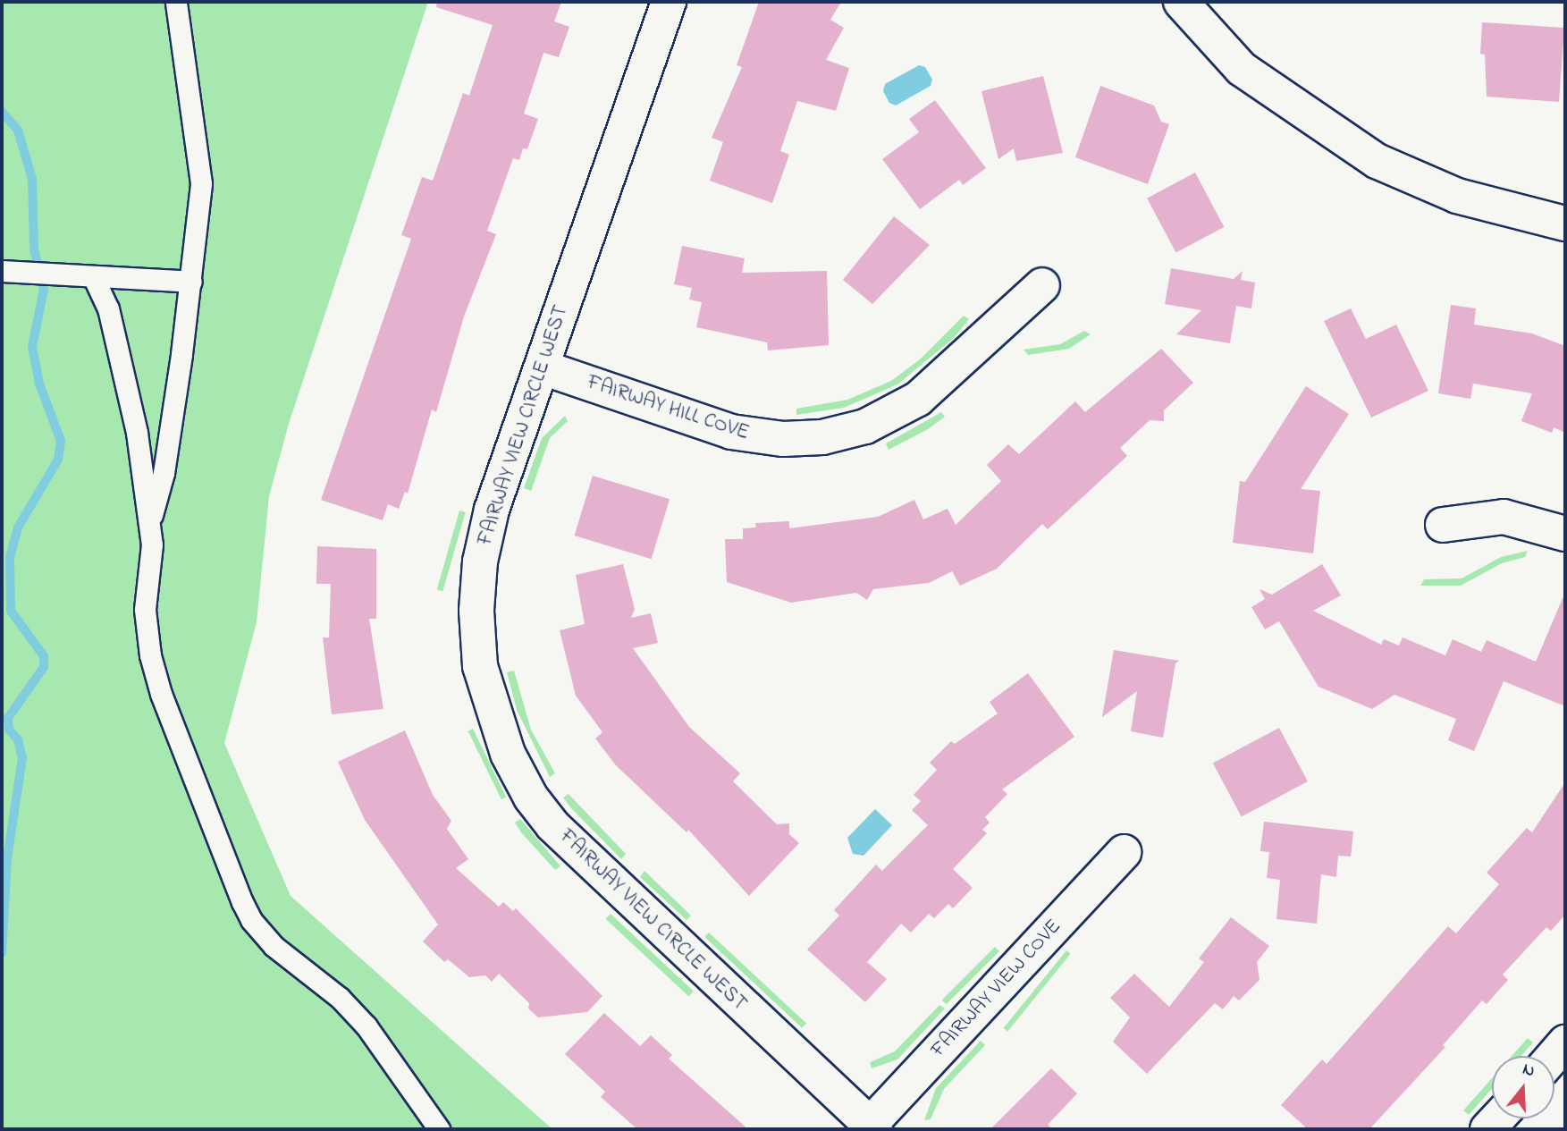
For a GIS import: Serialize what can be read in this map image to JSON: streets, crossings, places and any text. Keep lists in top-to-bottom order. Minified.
{"streets":{"street":["FAIRWAY HILL COVE","FAIRWAY VIEW CIRCLE WEST","FAIRWAY VIEW COVE"]},"crossings":[["FAIRWAY HILL COVE","FAIRWAY VIEW CIRCLE WEST"],["FAIRWAY VIEW CIRCLE WEST","FAIRWAY VIEW COVE"]],"north":"top"}
